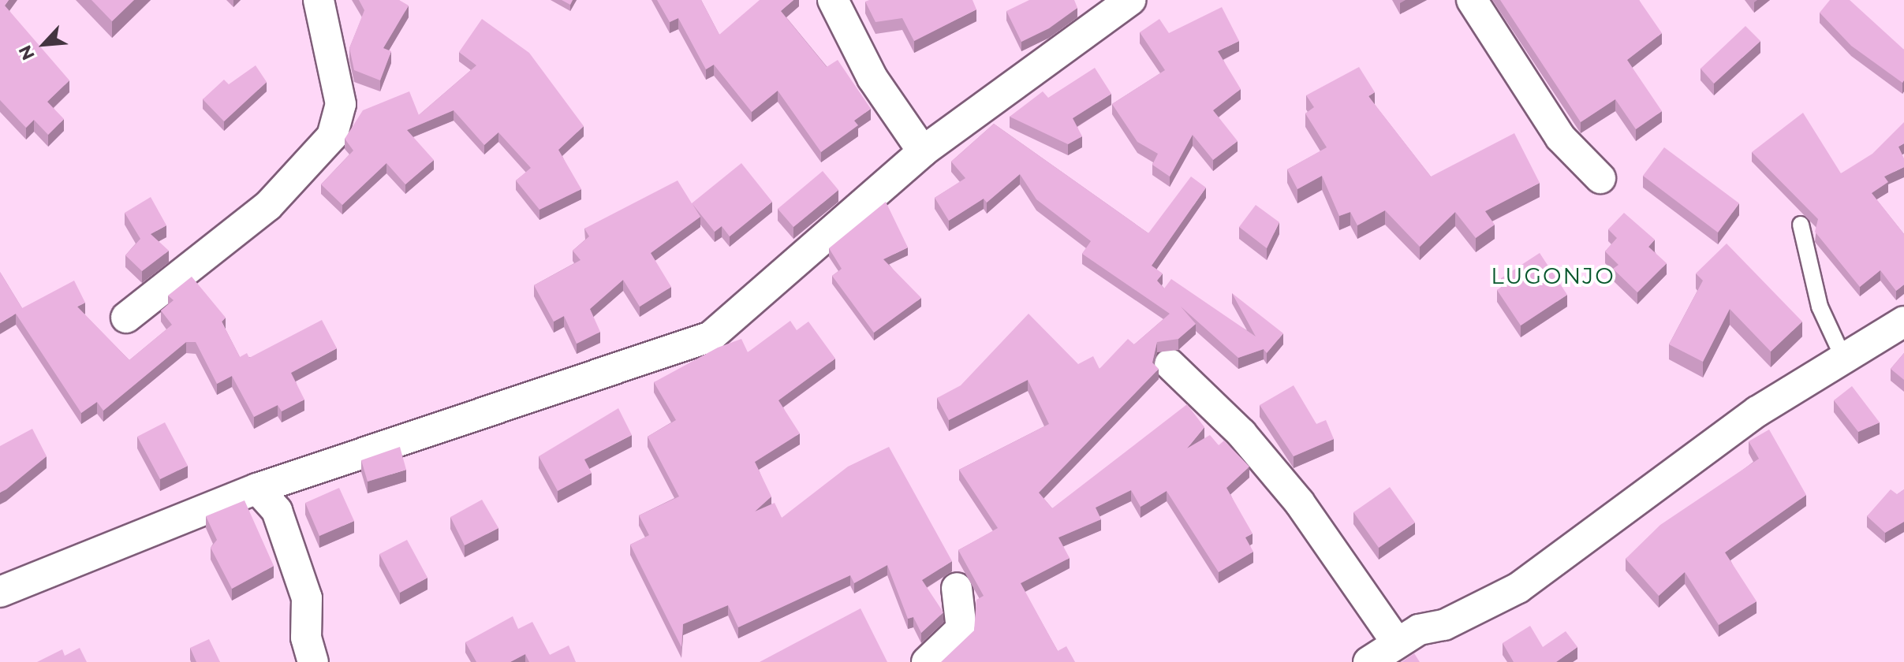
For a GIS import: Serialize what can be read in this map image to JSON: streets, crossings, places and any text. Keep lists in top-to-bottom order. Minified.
{"districts":["LUGONJO"],"north":"bottom left"}
